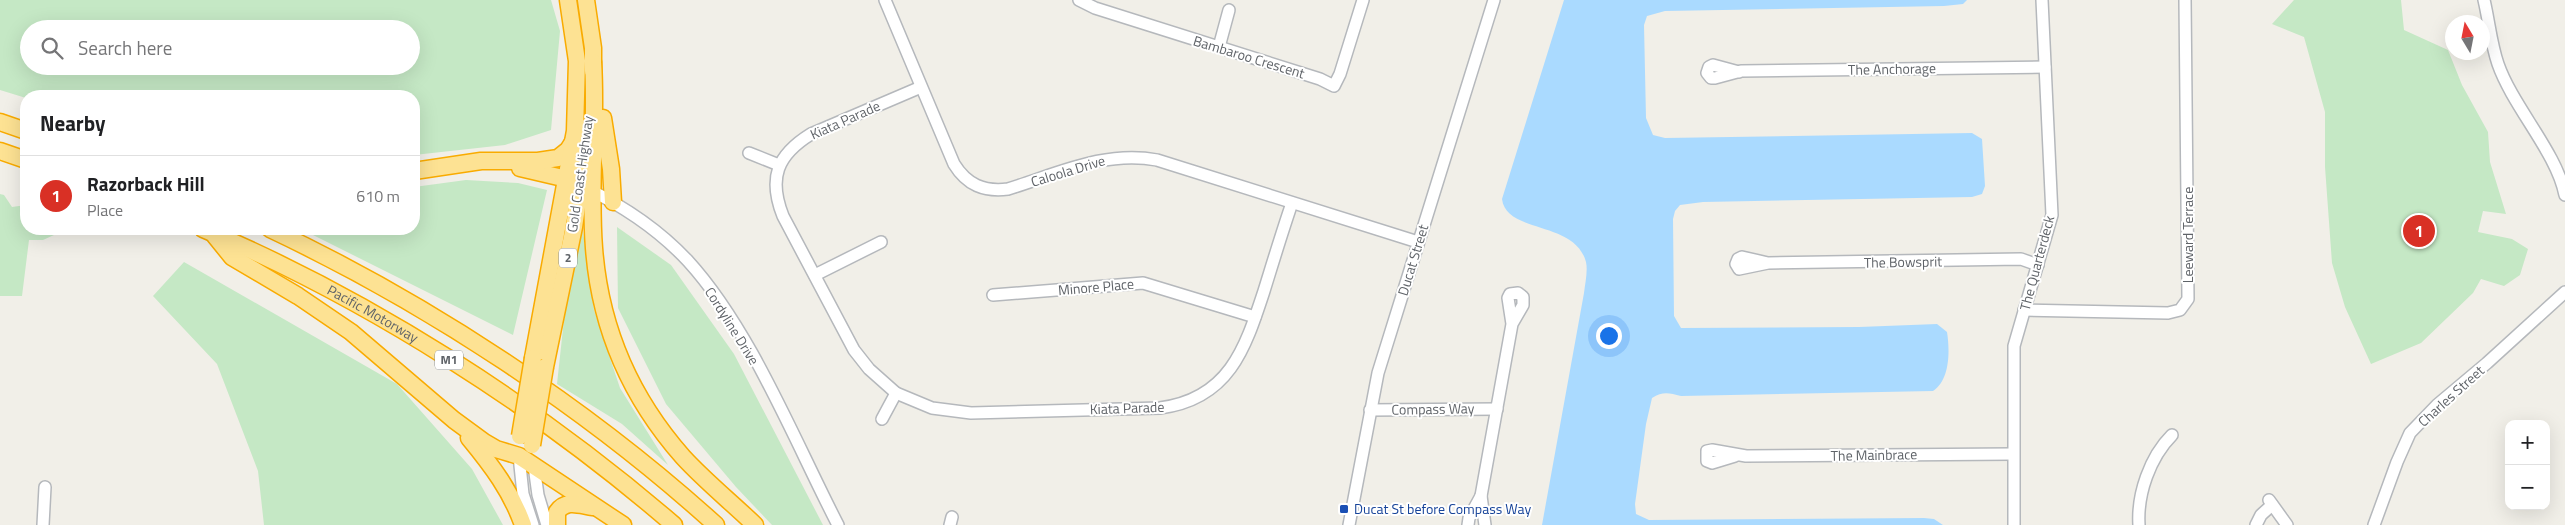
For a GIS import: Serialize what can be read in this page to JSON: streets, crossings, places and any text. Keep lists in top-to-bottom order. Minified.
{"streets":{"highway":["Gold Coast Highway","2","Pacific Motorway","M1"],"street":["Bambaroo Crescent","The Anchorage","Kiata Parade","Caloola Drive","Leeward Terrace","Ducat Street","The Bowsprit","The Quarterdeck","Minore Place","Cordyline Drive","Charles Street","Compass Way","The Mainbrace"]},"crossings":[["The Anchorage","The Quarterdeck"],["Kiata Parade","Caloola Drive"],["Kiata Parade","Minore Place"],["Caloola Drive","Ducat Street"],["Gold Coast Highway","Cordyline Drive"],["Leeward Terrace","The Quarterdeck"],["Ducat Street","Compass Way"],["The Bowsprit","The Quarterdeck"],["The Quarterdeck","The Mainbrace"]],"places":{"transit":["Ducat St before Compass Way"]},"north":"top","page":{"search":"Search here","heading":"Nearby","list":[{"mark":"1","name":"Razorback Hill","note":"Place","value":"610 m"}],"pins":"1","map_buttons":["+","−"]}}
